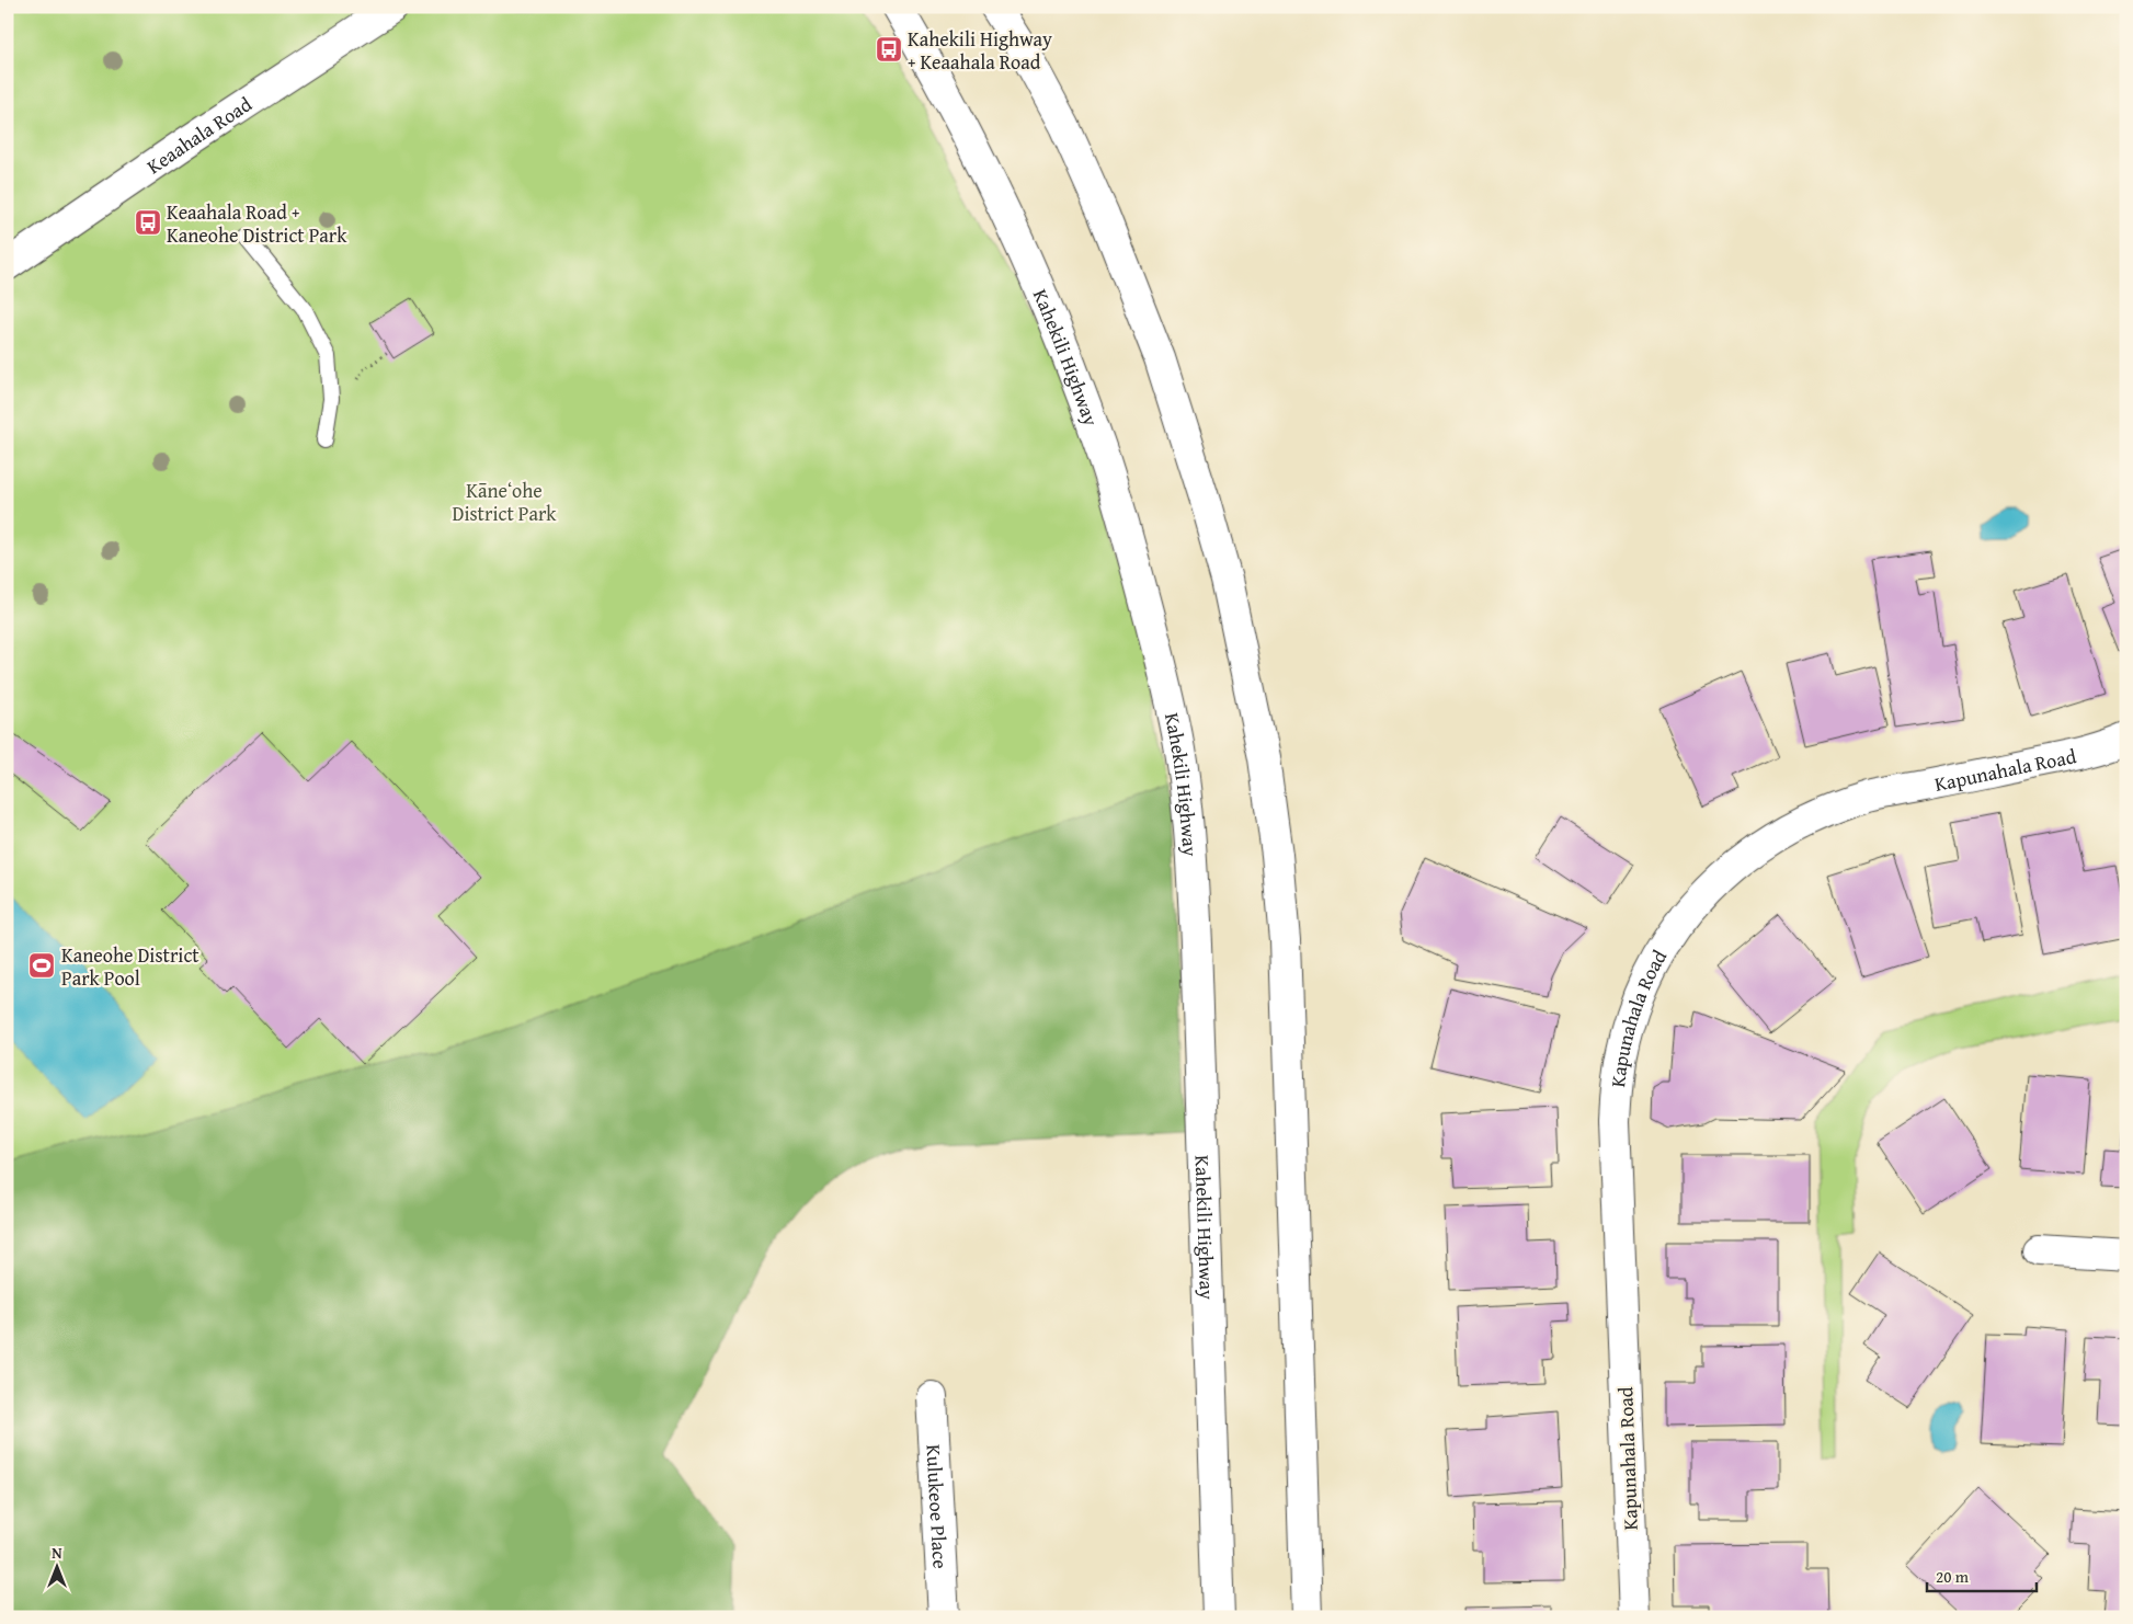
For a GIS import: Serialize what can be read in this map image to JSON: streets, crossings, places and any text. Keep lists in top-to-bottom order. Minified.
{"streets":{"main road":["Keaahala Road","Kahekili Highway","Kapunahala Road","Kulukeoe Place"]},"parks":["Kāneʻohe District Park"],"places":{"bus stop":["Kahekili Highway + Keaahala Road","Keaahala Road + Kaneohe District Park"],"sports":["Kaneohe District Park Pool"]},"scale_bar":"20 m","north":"top"}
